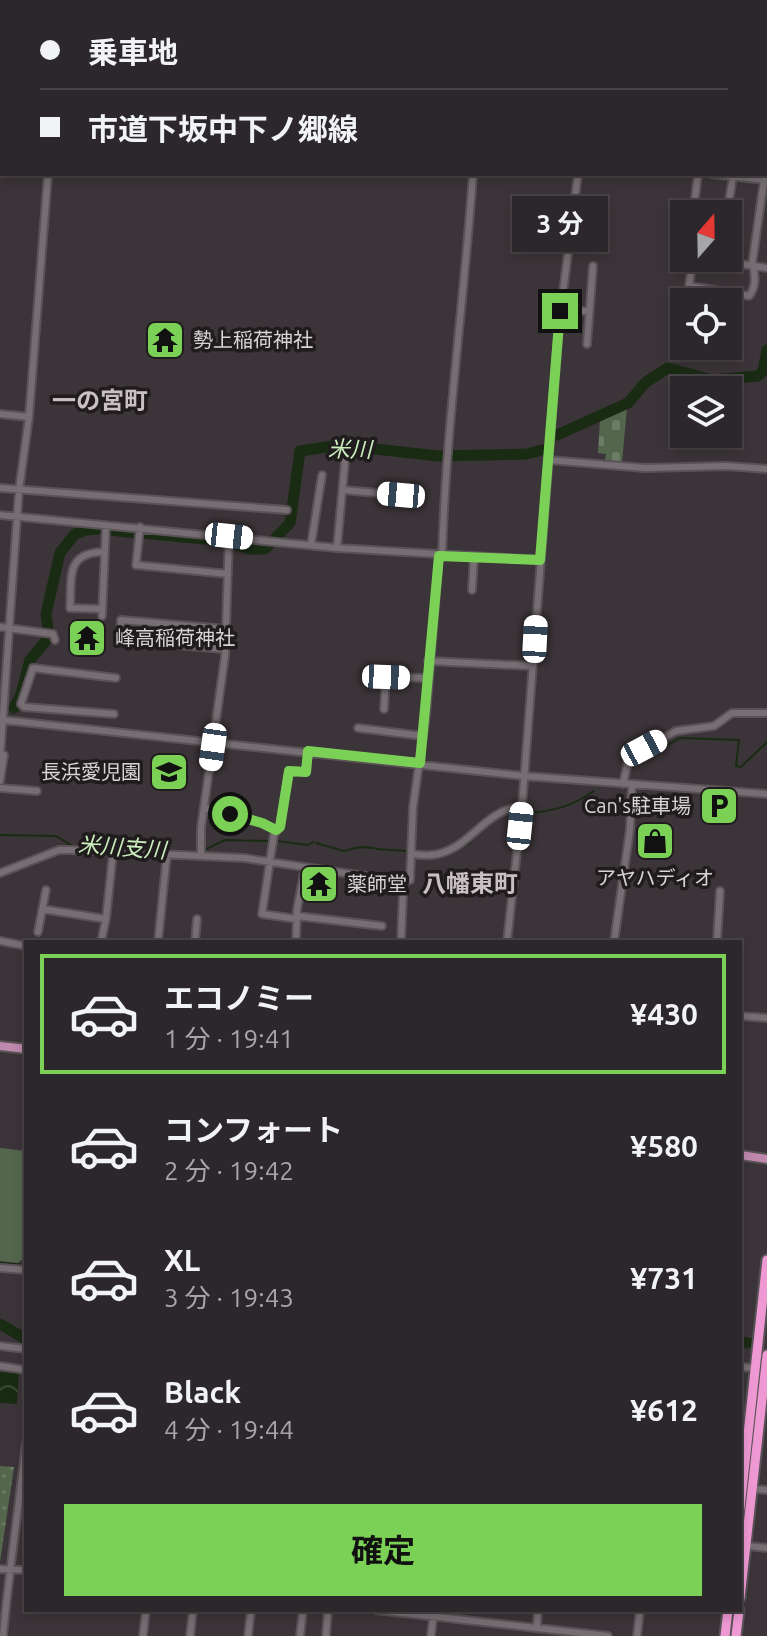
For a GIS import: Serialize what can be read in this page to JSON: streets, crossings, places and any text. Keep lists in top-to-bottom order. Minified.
{"districts":["一の宮町","八幡東町"],"water":["米川","米川支川"],"places":{"temple":["勢上稲荷神社","峰高稲荷神社","薬師堂"],"school or university":["長浜愛児園"],"parking":["Can's駐車場"],"shop":["アヤハディオ"]},"north":"top","page":{"banner":["乗車地","市道下坂中下ノ郷線"],"bubble":"3 分","list":[{"name":"エコノミー","note":"1 分 · 19:41","value":"¥430"},{"name":"コンフォート","note":"2 分 · 19:42","value":"¥580"},{"name":"XL","note":"3 分 · 19:43","value":"¥731"},{"name":"Black","note":"4 分 · 19:44","value":"¥612"}],"buttons":"確定"}}
